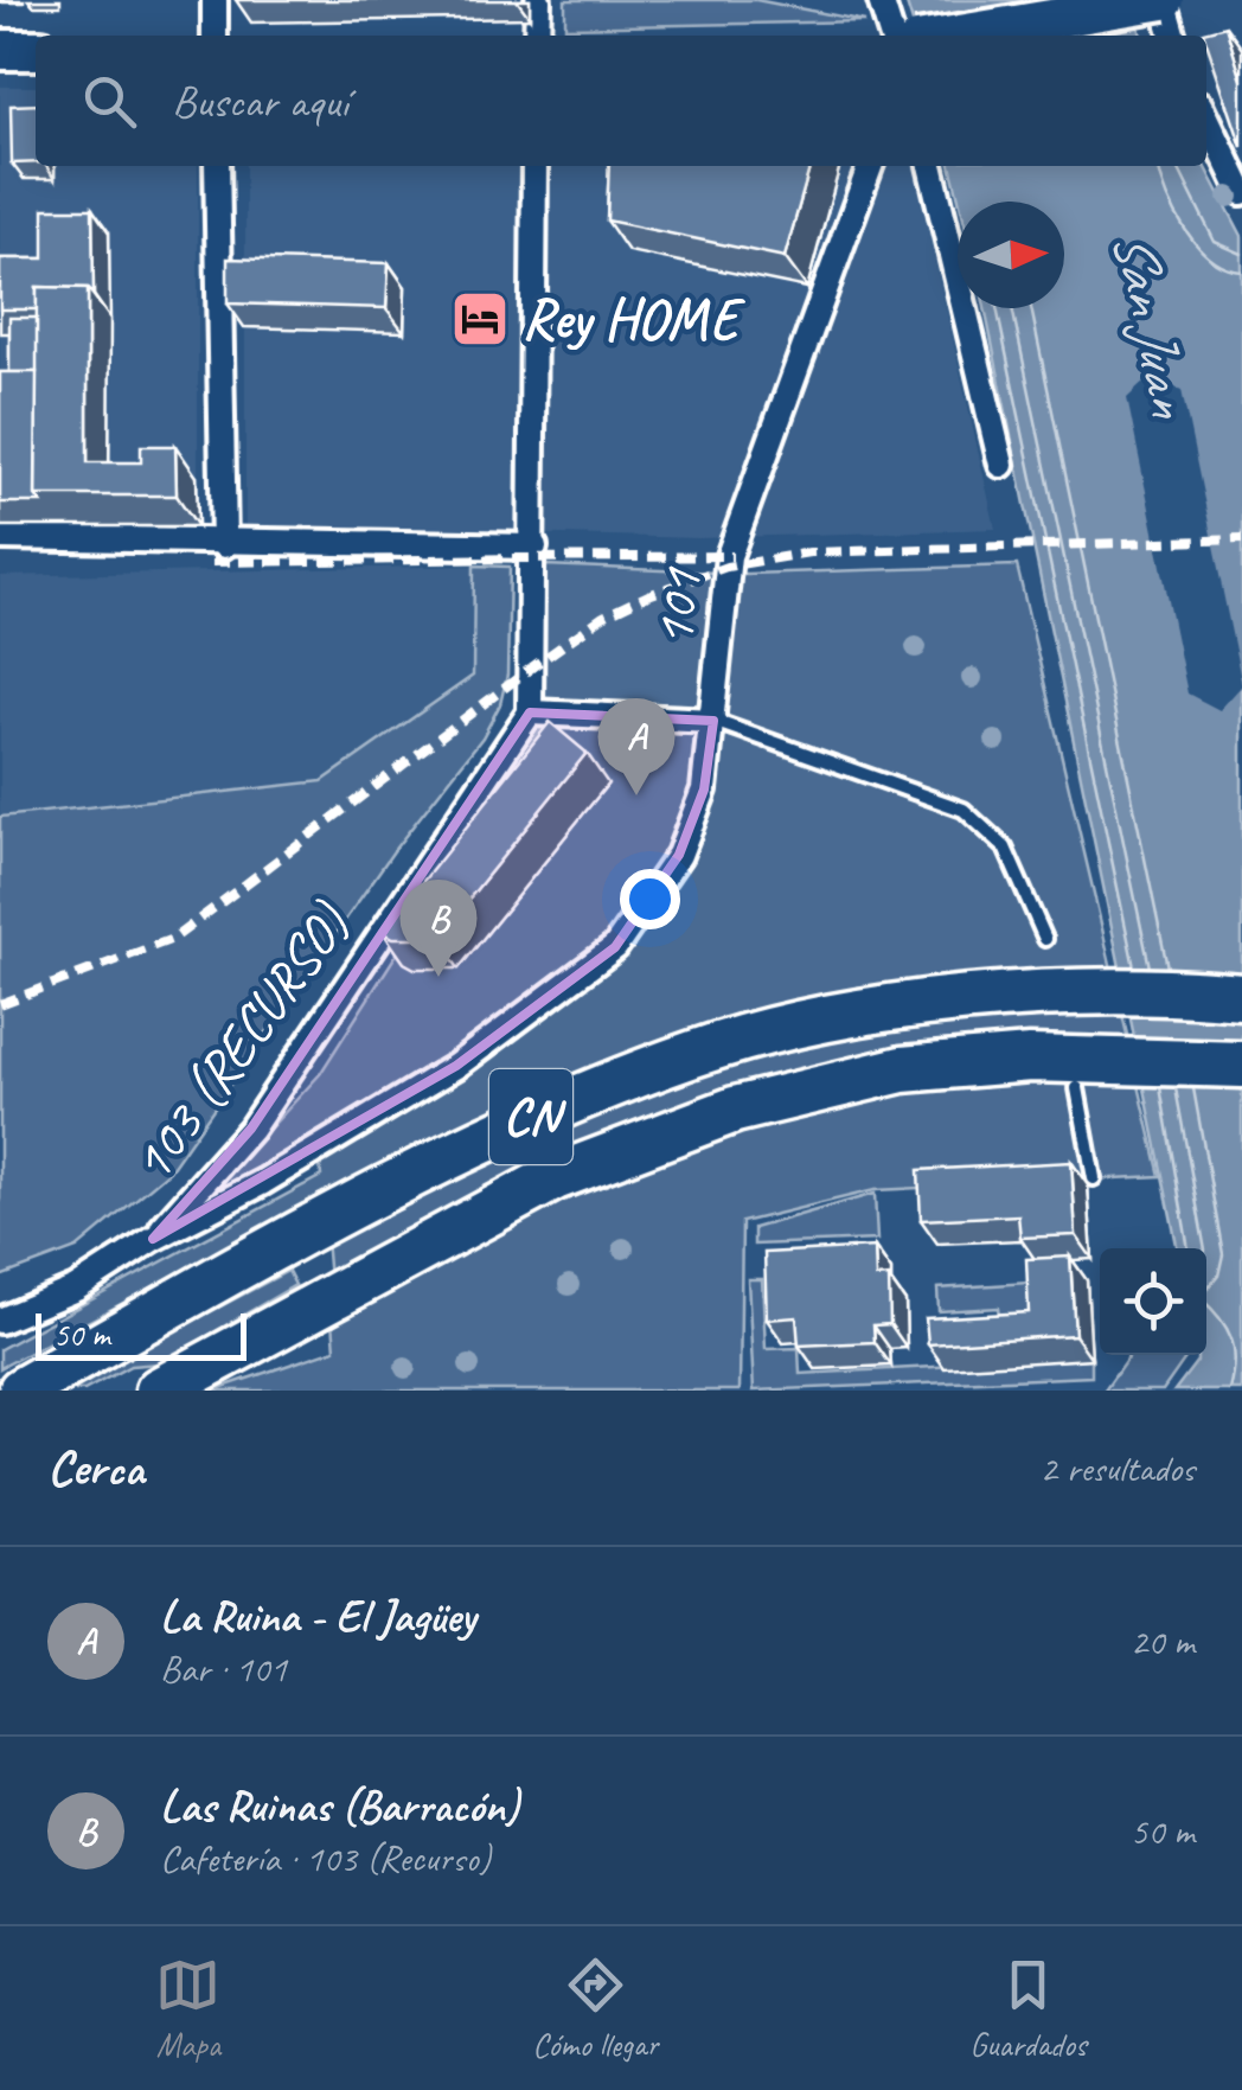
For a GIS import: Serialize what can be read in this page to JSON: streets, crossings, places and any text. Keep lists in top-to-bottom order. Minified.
{"streets":{"highway":["CN"],"street":["101","103 (RECURSO)"]},"crossings":[["101","103 (RECURSO)"]],"water":["San Juan"],"places":{"hotel":["Rey HOME"]},"scale_bar":"50 m","north":"right","page":{"search":"Buscar aquí","pins":["A","B"],"scale":"50 m","heading":["Cerca","2 resultados"],"list":[{"mark":"A","name":"La Ruina - El Jagüey","note":"Bar · 101","value":"20 m"},{"mark":"B","name":"Las Ruinas (Barracón)","note":"Cafetería · 103 (Recurso)","value":"50 m"}],"nav":["Mapa","Cómo llegar","Guardados"]}}
